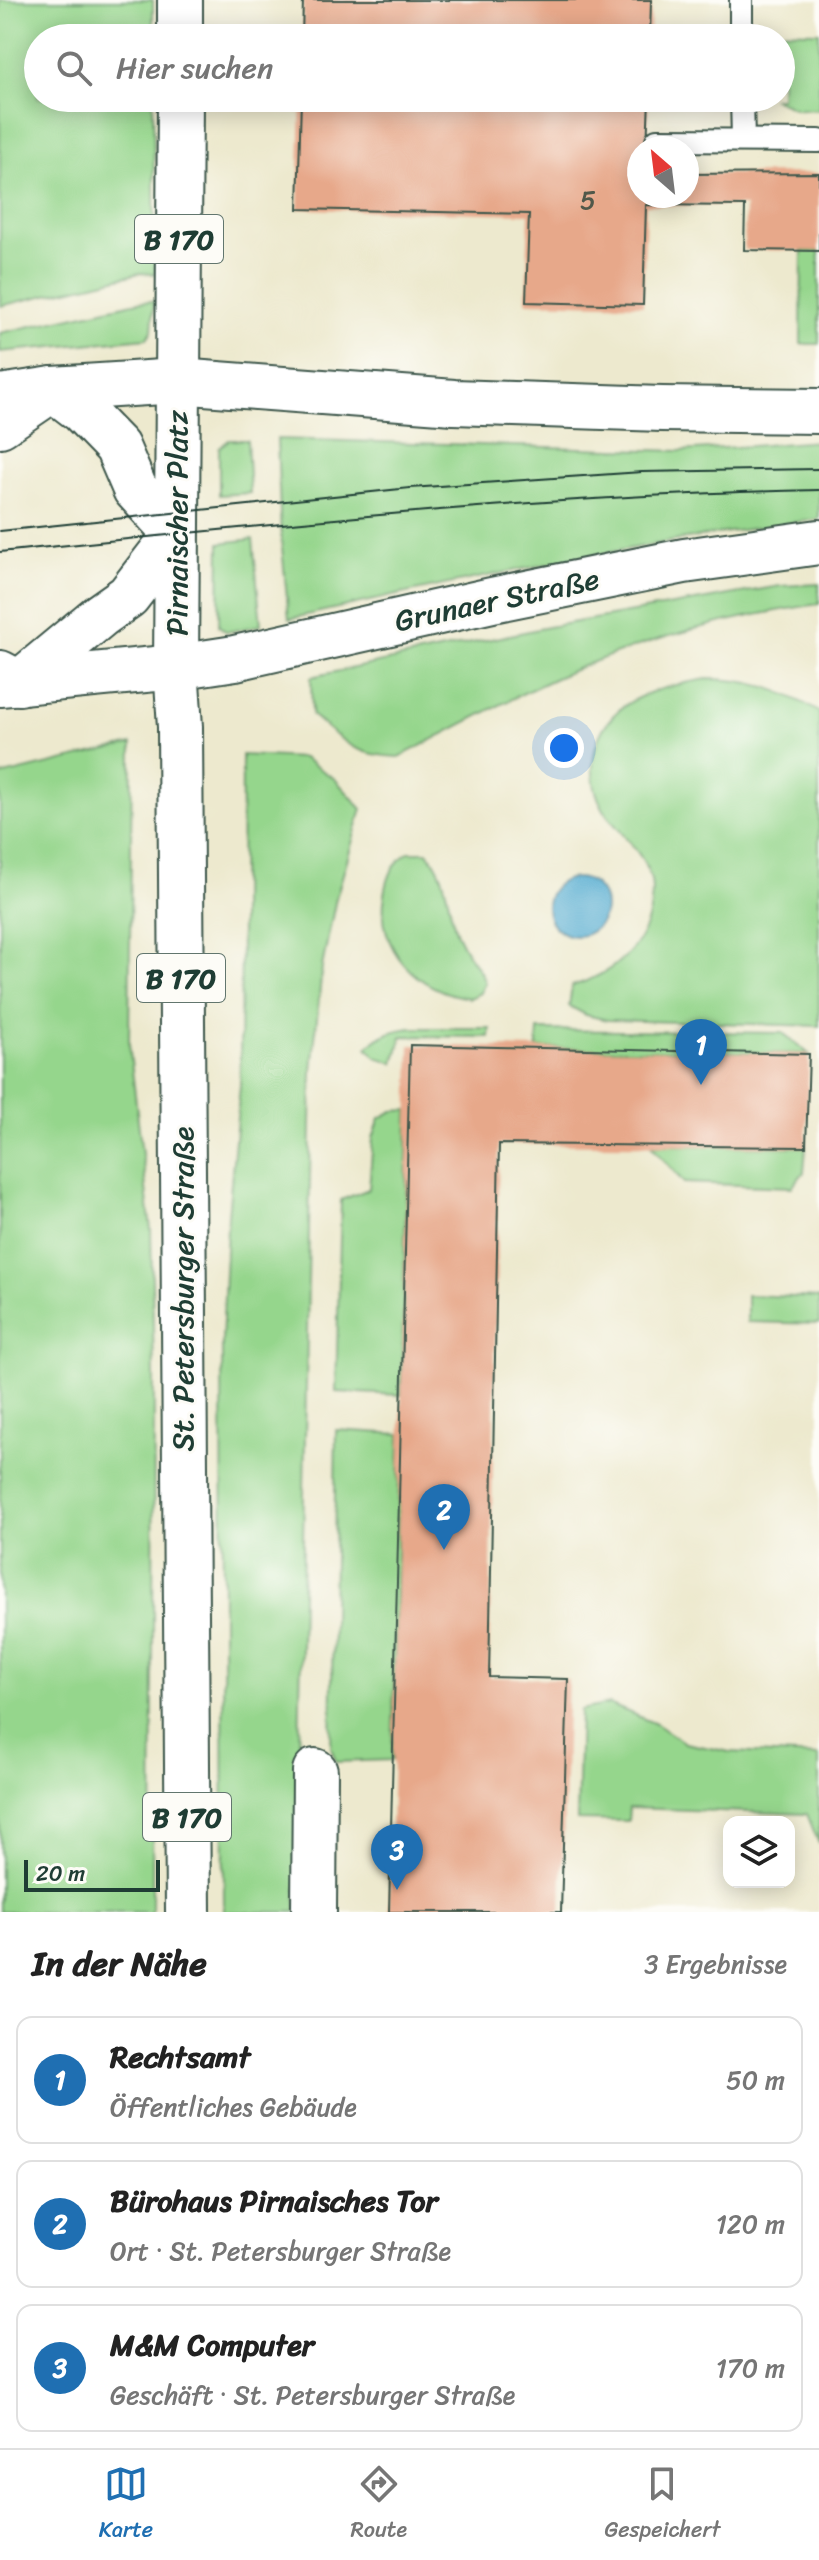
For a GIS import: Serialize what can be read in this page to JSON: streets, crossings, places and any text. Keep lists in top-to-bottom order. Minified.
{"streets":{"main road":["B 170","Pirnaischer Platz","Grunaer Straße","St. Petersburger Straße"]},"crossings":[["B 170","Pirnaischer Platz"],["Pirnaischer Platz","Grunaer Straße"],["Pirnaischer Platz","St. Petersburger Straße"],["Grunaer Straße","St. Petersburger Straße"]],"house_numbers":["5"],"scale_bar":"20 m","north":"top left","page":{"search":"Hier suchen","pins":["1","2","3"],"scale":"20 m","heading":["In der Nähe","3 Ergebnisse"],"list":[{"mark":"1","name":"Rechtsamt","note":"Öffentliches Gebäude","value":"50 m"},{"mark":"2","name":"Bürohaus Pirnaisches Tor","note":"Ort · St. Petersburger Straße","value":"120 m"},{"mark":"3","name":"M&M Computer","note":"Geschäft · St. Petersburger Straße","value":"170 m"}],"nav":["Karte","Route","Gespeichert"]}}
